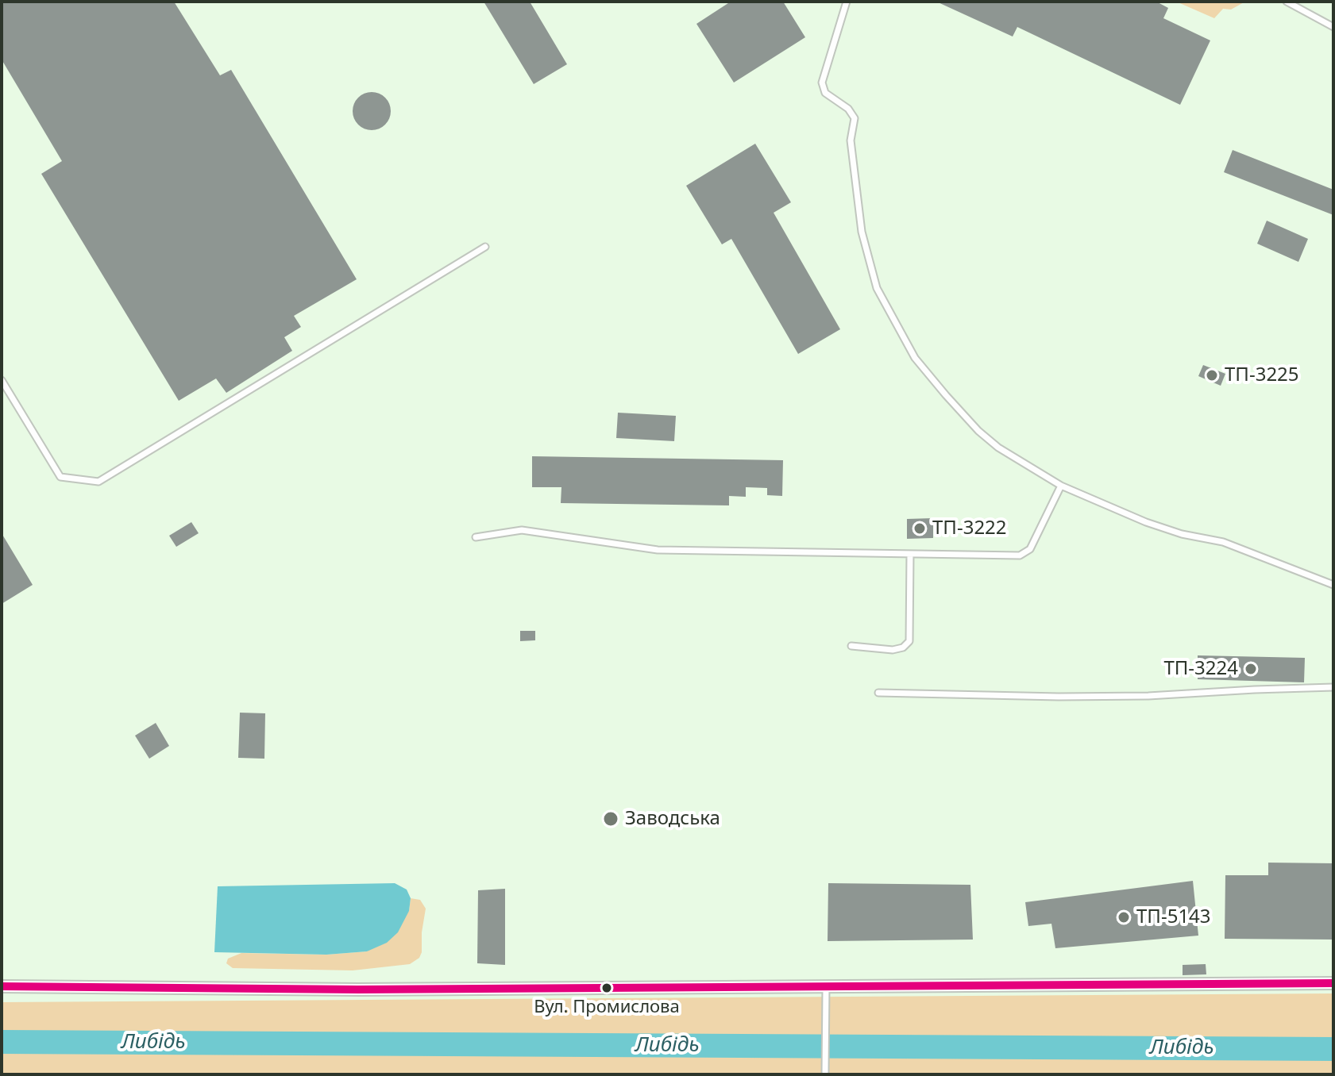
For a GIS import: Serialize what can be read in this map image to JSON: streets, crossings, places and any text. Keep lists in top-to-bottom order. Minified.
{"water":["Либідь"],"places":["ТП-3225","ТП-3222","ТП-3224","Заводська","ТП-5143","Вул. Промислова"]}
